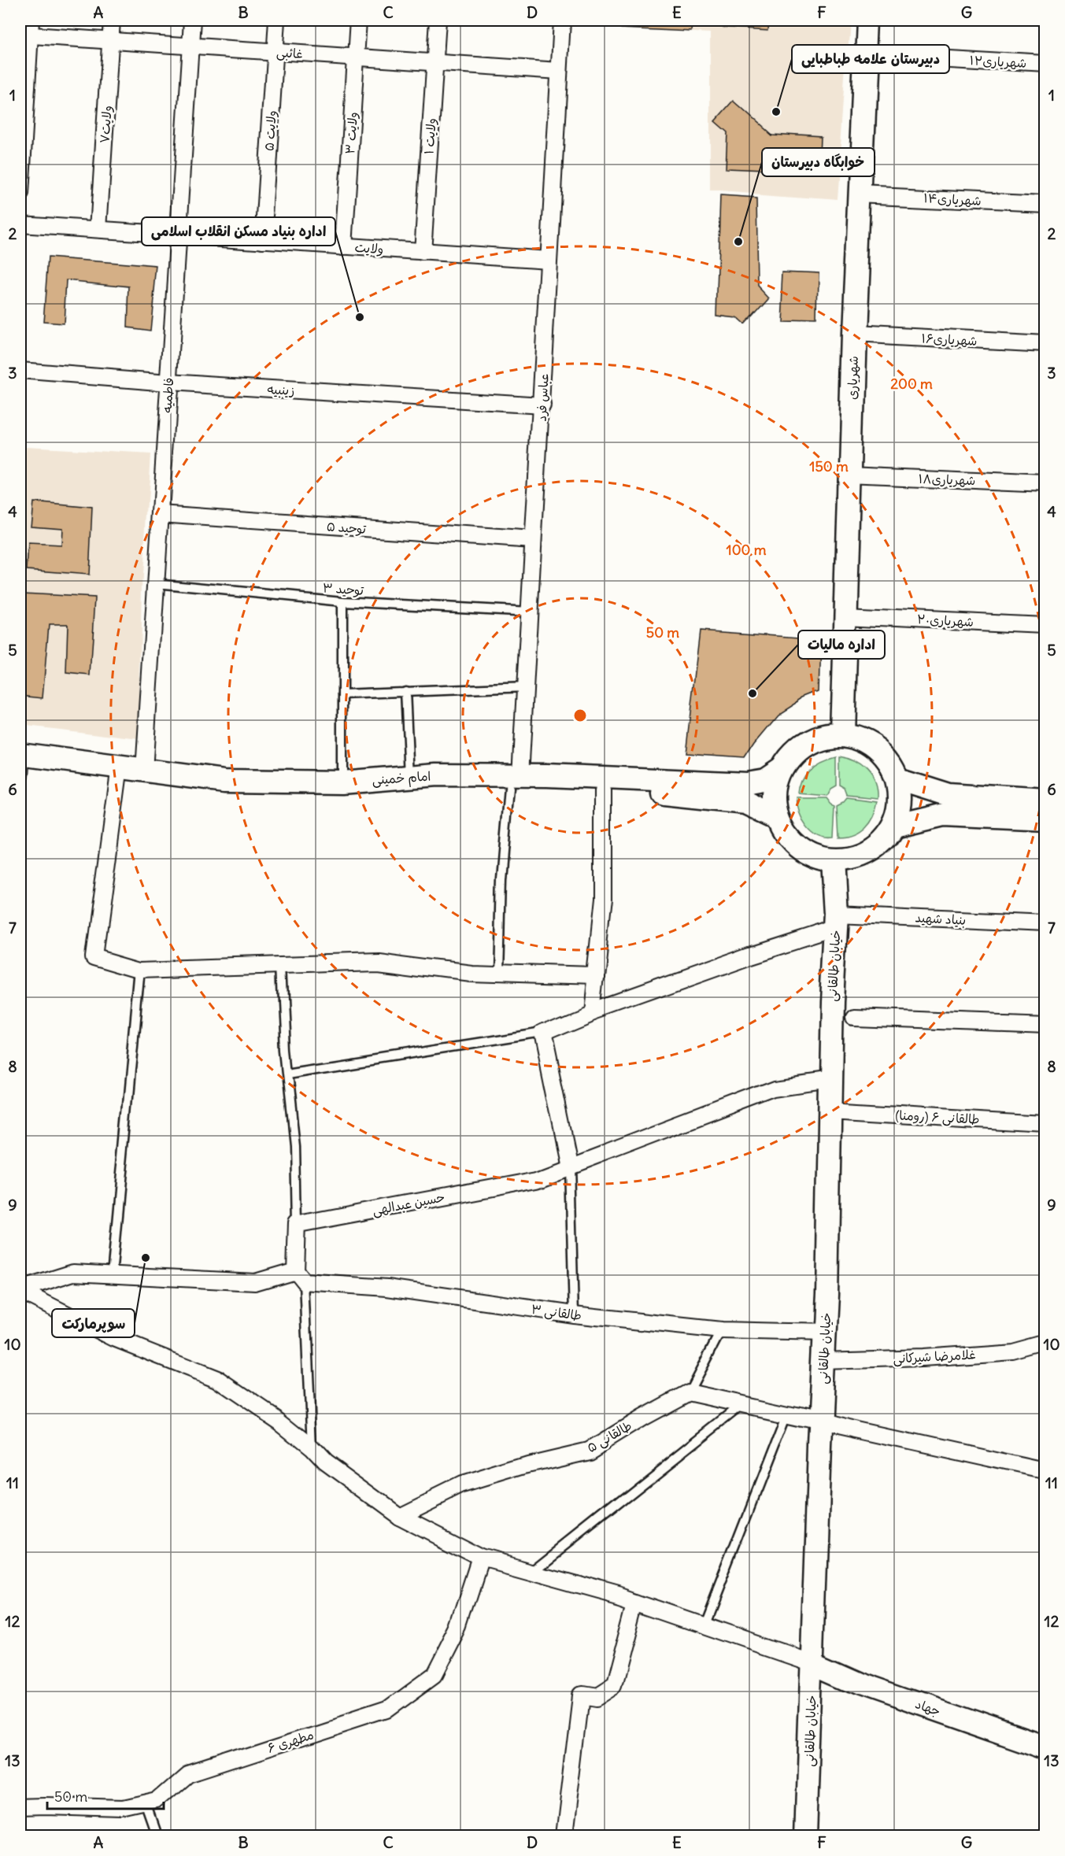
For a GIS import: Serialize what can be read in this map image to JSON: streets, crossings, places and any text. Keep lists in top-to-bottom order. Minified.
{"streets":{"main road":["شهریاری","امام خمینی","خیابان طالقانی","جهاد"],"street":["غائبی","شهریاری۱۲","ولایت۷","ولایت ۵","ولایت ۳","ولایت ۱","شهریاری۱۴","ولایت","شهریاری۱۶","زینبیه","فاطمیه","عباس فرد","شهریاری۱۸","توحید ۵","شهریاری۲۰","بنیاد شهید","طالقانی ۶ (رومنا)","حسین عبدالهی","طالقانی ۳","غلامرضا شیرکانی","طالقانی ۵","مطهری ۶"],"lane":["توحید ۳"]},"crossings":[["غائبی","ولایت۷"],["غائبی","ولایت ۵"],["غائبی","ولایت ۳"],["غائبی","ولایت ۱"],["غائبی","فاطمیه"],["غائبی","عباس فرد"],["شهریاری۱۲","شهریاری"],["ولایت۷","ولایت"],["ولایت ۵","ولایت"],["ولایت ۳","ولایت"],["ولایت ۱","ولایت"],["شهریاری۱۴","شهریاری"],["ولایت","فاطمیه"],["ولایت","عباس فرد"],["شهریاری۱۶","شهریاری"],["شهریاری","شهریاری۱۸"],["شهریاری","شهریاری۲۰"],["شهریاری","امام خمینی"],["شهریاری","خیابان طالقانی"],["زینبیه","فاطمیه"],["زینبیه","عباس فرد"],["فاطمیه","توحید ۵"],["فاطمیه","توحید ۳"],["فاطمیه","امام خمینی"],["عباس فرد","توحید ۵"],["عباس فرد","توحید ۳"],["عباس فرد","امام خمینی"],["امام خمینی","خیابان طالقانی"],["بنیاد شهید","خیابان طالقانی"],["خیابان طالقانی","طالقانی ۶ (رومنا)"],["خیابان طالقانی","حسین عبدالهی"],["خیابان طالقانی","طالقانی ۳"],["خیابان طالقانی","غلامرضا شیرکانی"],["خیابان طالقانی","جهاد"]],"places":["دبیرستان علامه طباطبایی","خوابگاه دبیرستان","اداره بنیاد مسکن انقلاب اسلامی","اداره مالیات","سوپرمارکت"],"scale_bar":"50 m","grid":{"columns":["A","B","C","D","E","F","G"],"rows":["1","2","3","4","5","6","7","8","9","10","11","12","13"]},"rings":["200 m","150 m","100 m","50 m"]}
